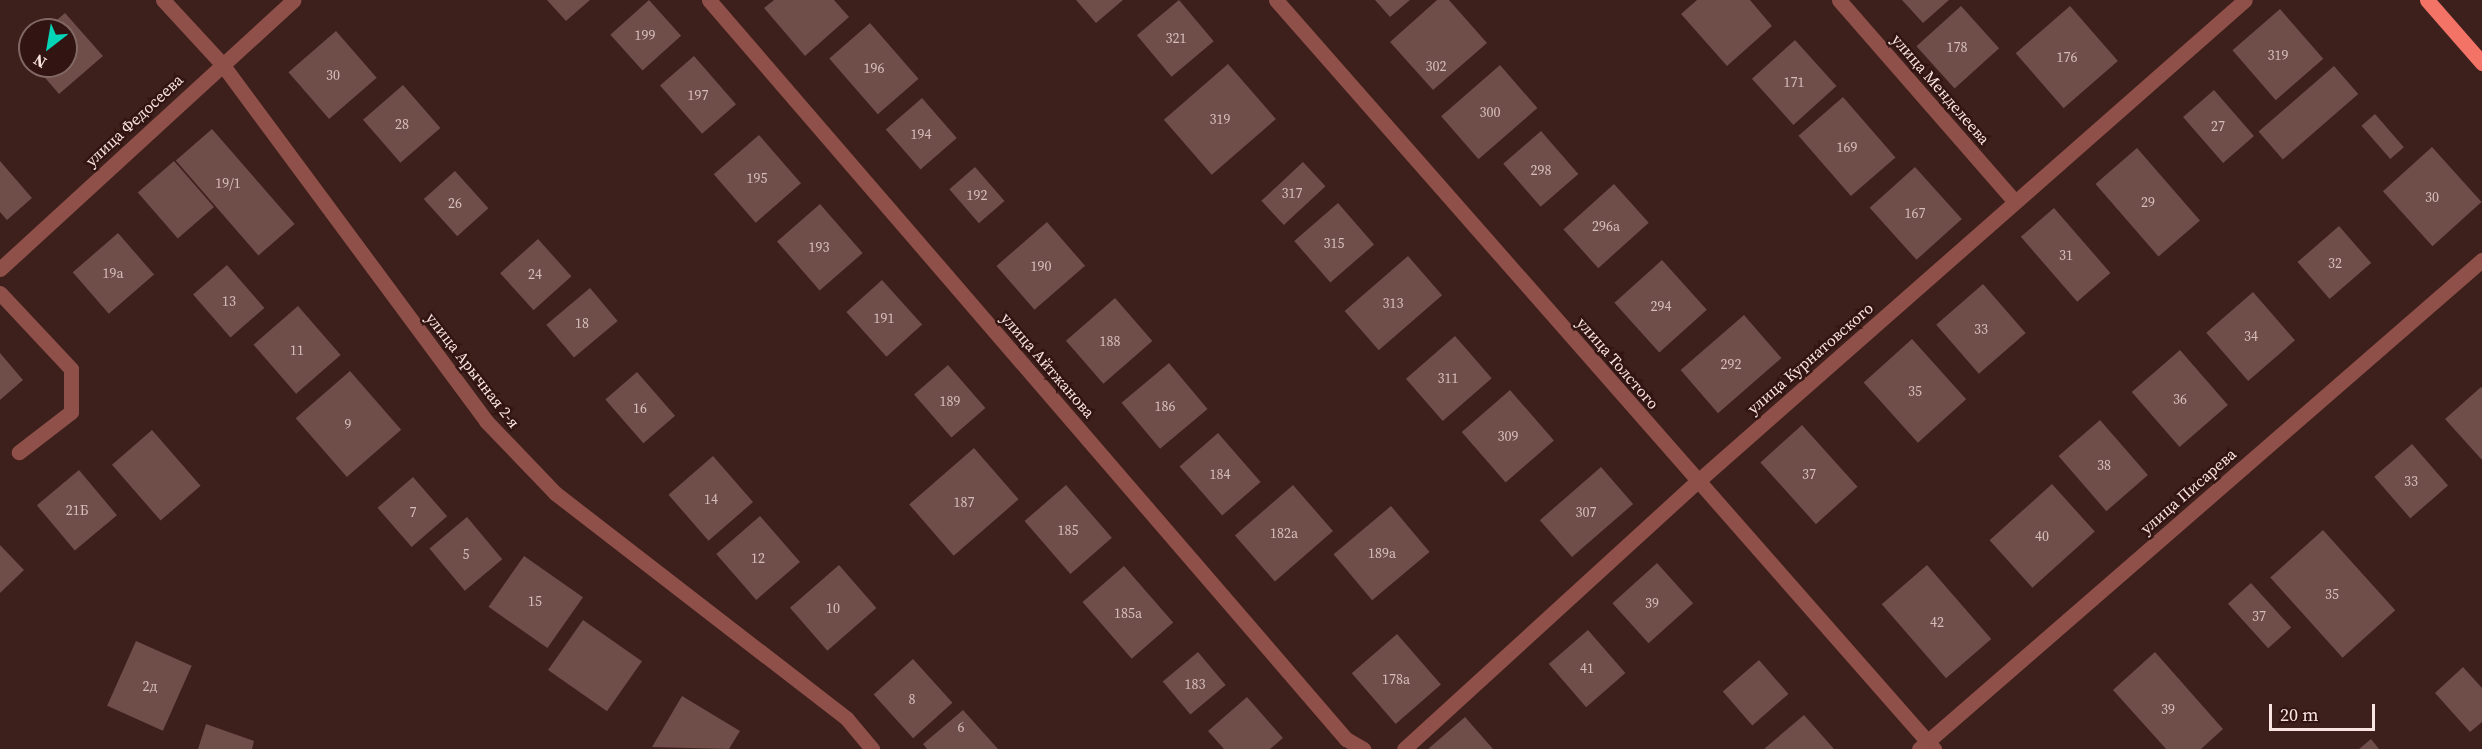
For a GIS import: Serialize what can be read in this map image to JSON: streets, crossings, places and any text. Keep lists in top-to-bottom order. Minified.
{"streets":{"street":["улица Менделеева","улица Федосеева","улица Курнатовского","улица Толстого","улица Айтжанова","улица Арычная 2-я","улица Писарева"]},"crossings":[["улица Менделеева","улица Курнатовского"],["улица Федосеева","улица Арычная 2-я"],["улица Курнатовского","улица Толстого"],["улица Толстого","улица Писарева"]],"house_numbers":["199","321","178","319","176","302","196","30","171","197","300","319","28","27","194","169","298","195","19/1","317","192","30","29","26","167","296а","315","193","31","32","190","19а","24","13","313","294","191","18","33","34","188","11","292","311","35","36","189","186","16","9","309","38","184","37","33","14","187","21Б","7","307","185","182а","40","189а","5","12","35","15","39","10","185а","37","42","41","178а","183","2д","8","39","6"],"scale_bar":"20 m","north":"bottom left"}
